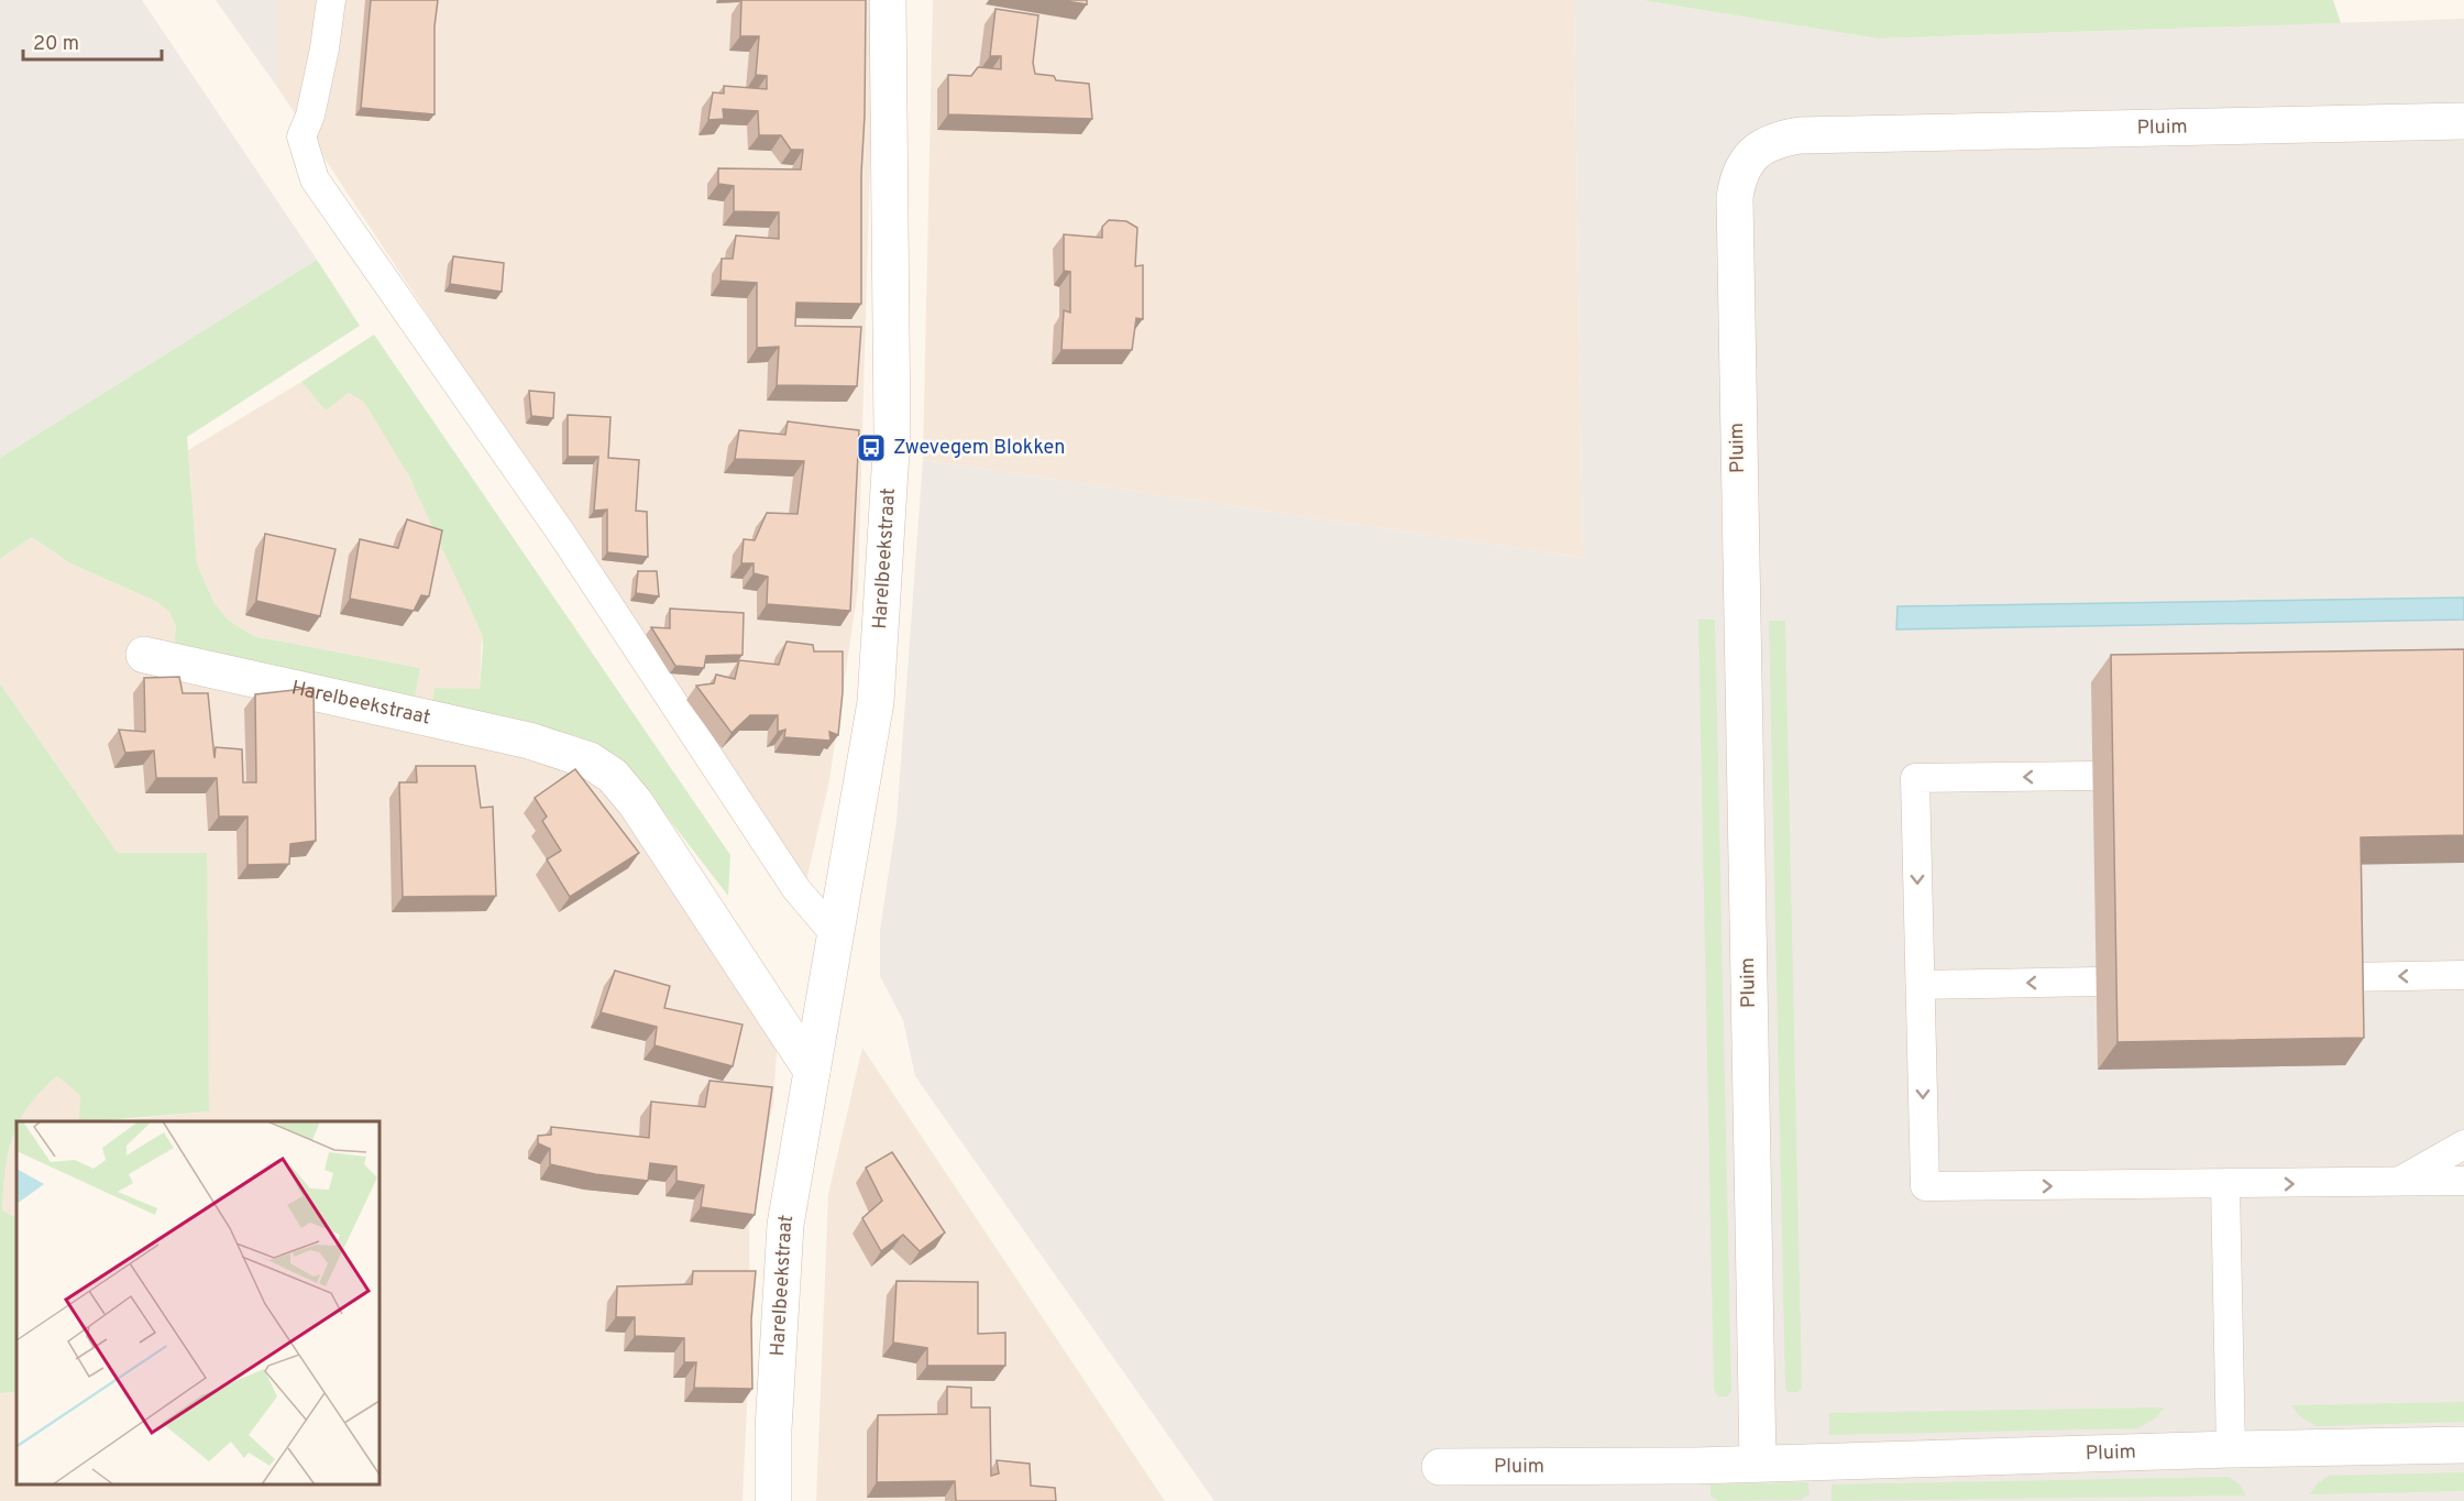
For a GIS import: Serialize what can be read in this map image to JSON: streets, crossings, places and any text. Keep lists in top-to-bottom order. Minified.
{"streets":{"street":["Pluim","Harelbeekstraat"]},"places":{"bus stop":["Zwevegem Blokken"]},"scale_bar":"20 m"}
